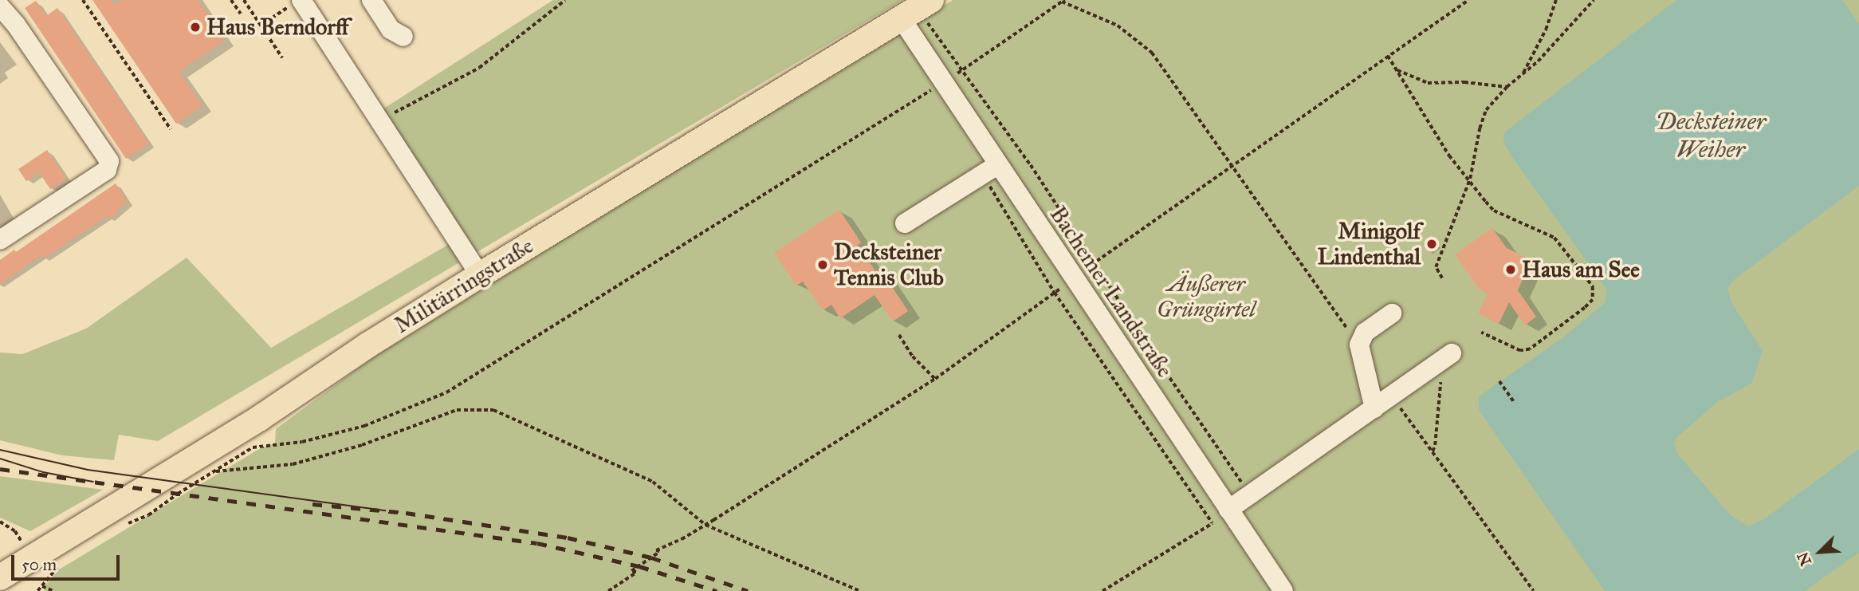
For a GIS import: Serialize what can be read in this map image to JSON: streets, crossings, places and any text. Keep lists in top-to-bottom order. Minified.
{"streets":{"main road":["Militärringstraße"],"street":["Bachemer Landstraße"]},"crossings":[["Militärringstraße","Bachemer Landstraße"]],"water":["Decksteiner Weiher"],"parks":["Äußerer Grüngürtel"],"places":["Haus Berndorff","Minigolf Lindenthal","Decksteiner Tennis Club","Haus am See"],"scale_bar":"50 m","north":"bottom left"}
